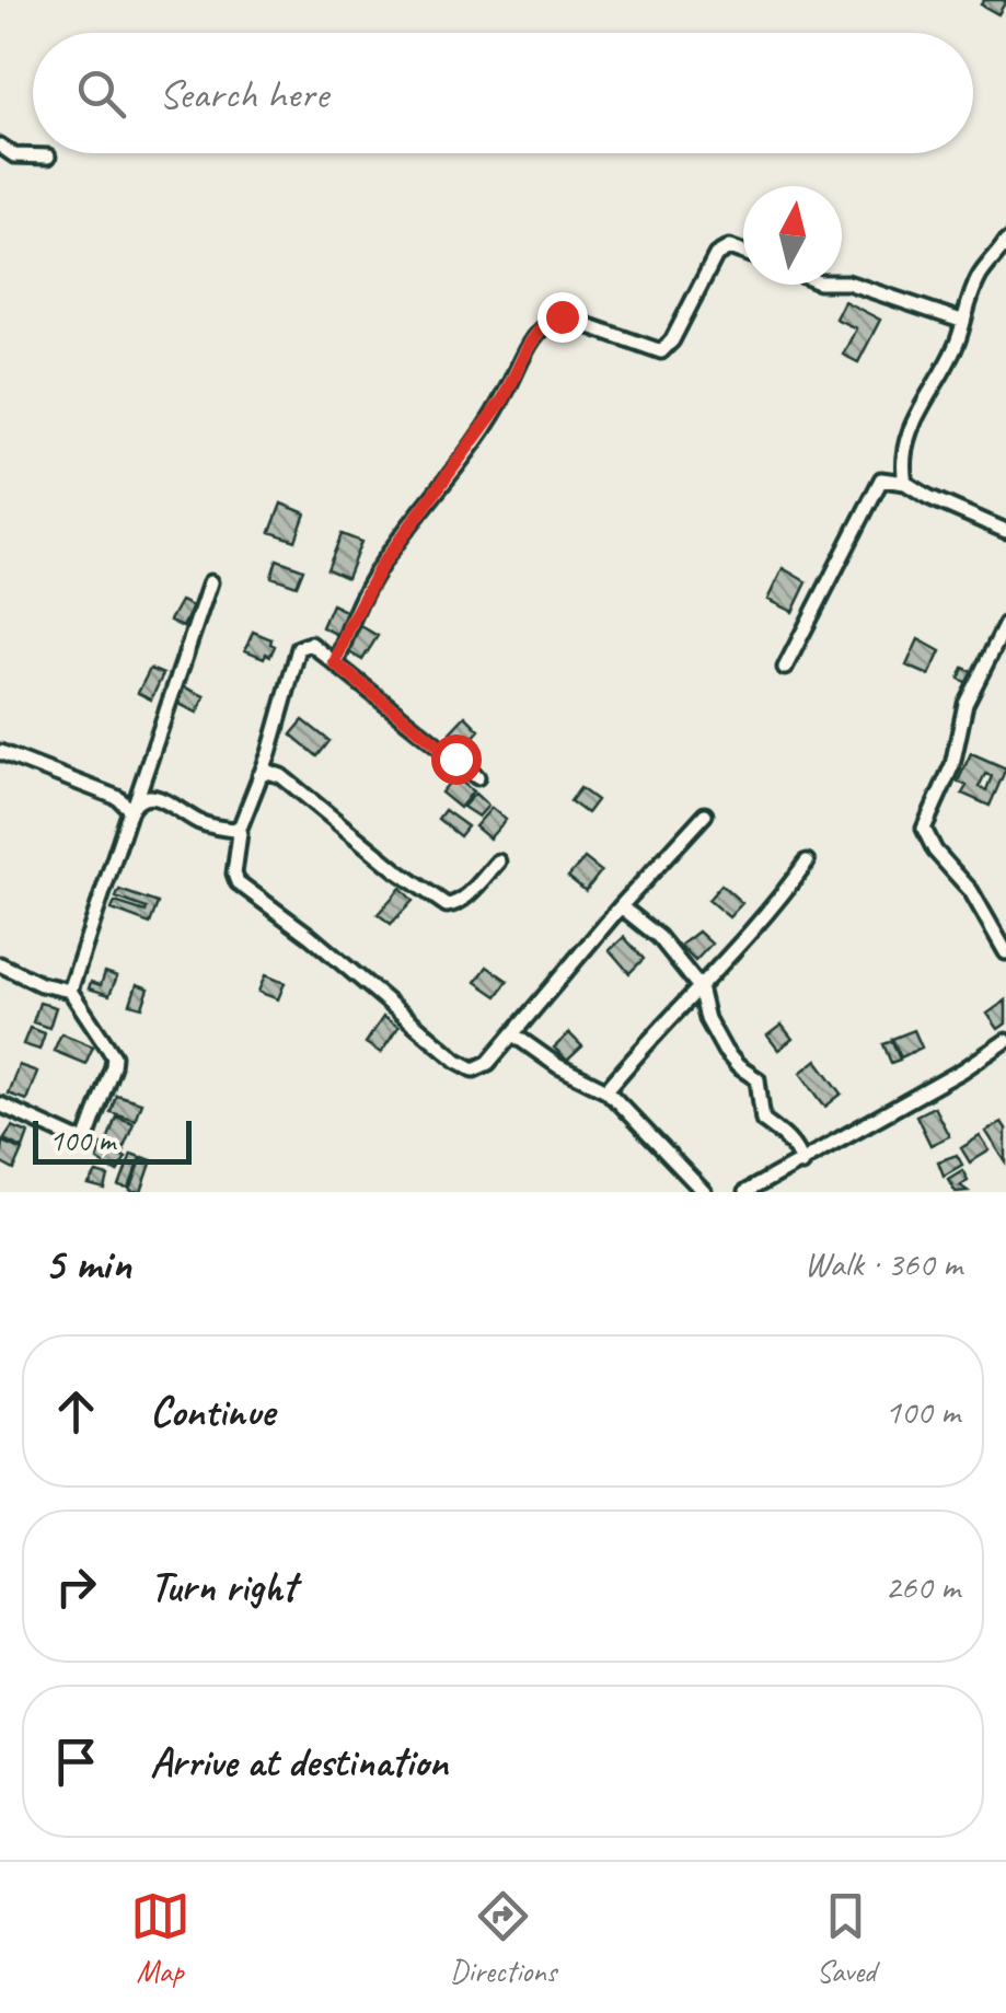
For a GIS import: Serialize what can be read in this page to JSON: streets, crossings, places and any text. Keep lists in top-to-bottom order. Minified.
{"scale_bar":"100 m","north":"top","page":{"search":"Search here","scale":"100 m","heading":["5 min","Walk · 360 m"],"list":[["Continue","100 m"],["Turn right","260 m"],"Arrive at destination"],"nav":["Map","Directions","Saved"]}}
